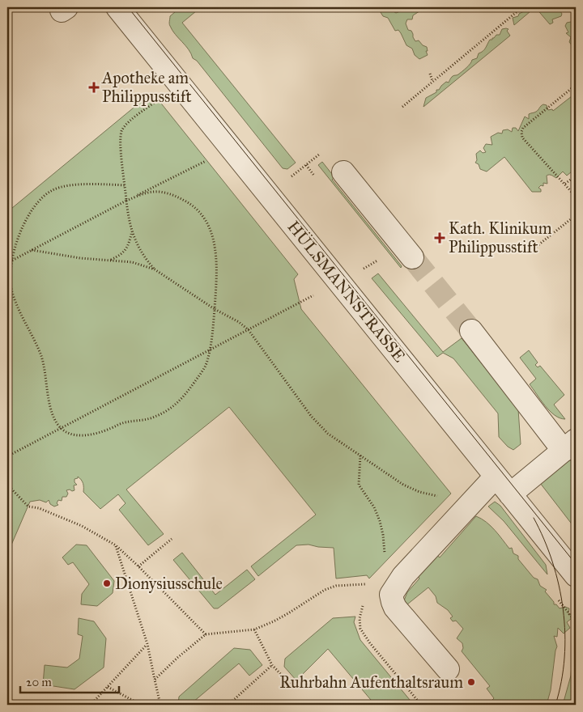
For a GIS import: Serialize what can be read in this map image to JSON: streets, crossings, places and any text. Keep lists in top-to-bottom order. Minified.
{"streets":{"street":["HÜLSMANNSTRASSE"]},"places":{"health":["Apotheke am Philippusstift","Kath. Klinikum Philippusstift"],"other":["Dionysiusschule","Ruhrbahn Aufenthaltsraum"]},"scale_bar":"20 m"}
